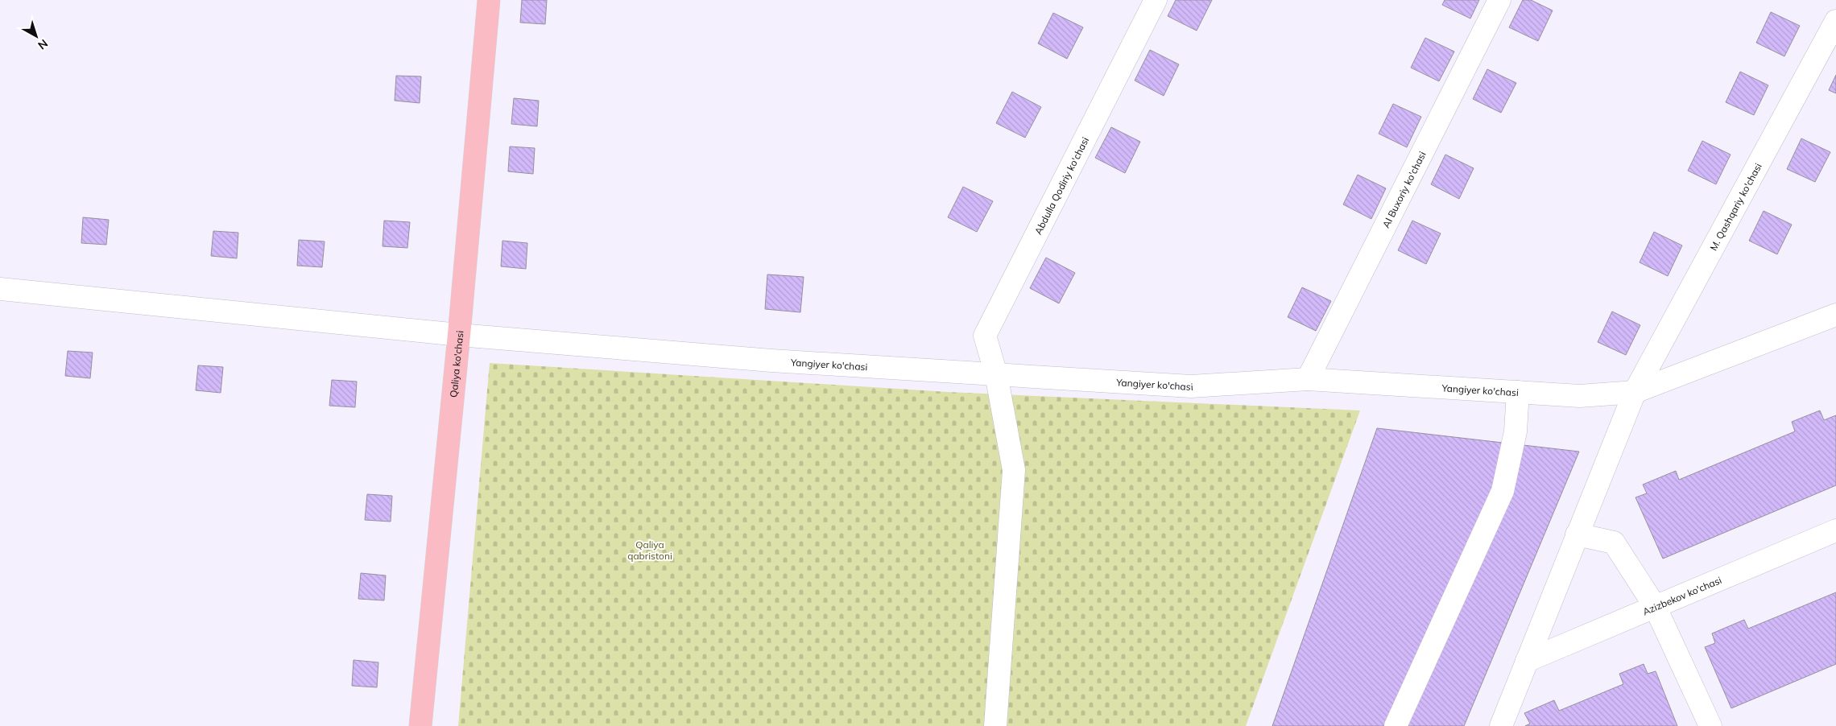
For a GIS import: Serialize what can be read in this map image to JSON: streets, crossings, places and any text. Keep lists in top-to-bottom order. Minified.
{"streets":{"main road":["Qaliya ko'chasi"],"street":["Abdulla Qodiriy ko'chasi","Al Buxoriy ko'chasi","M. Qashqariy ko'chasi","Yangiyer ko'chasi","Azizbekov ko'chasi"]},"crossings":[["Abdulla Qodiriy ko'chasi","Yangiyer ko'chasi"],["Al Buxoriy ko'chasi","Yangiyer ko'chasi"],["M. Qashqariy ko'chasi","Yangiyer ko'chasi"],["Qaliya ko'chasi","Yangiyer ko'chasi"]],"parks":["Qaliya qabristoni"],"north":"bottom right"}
